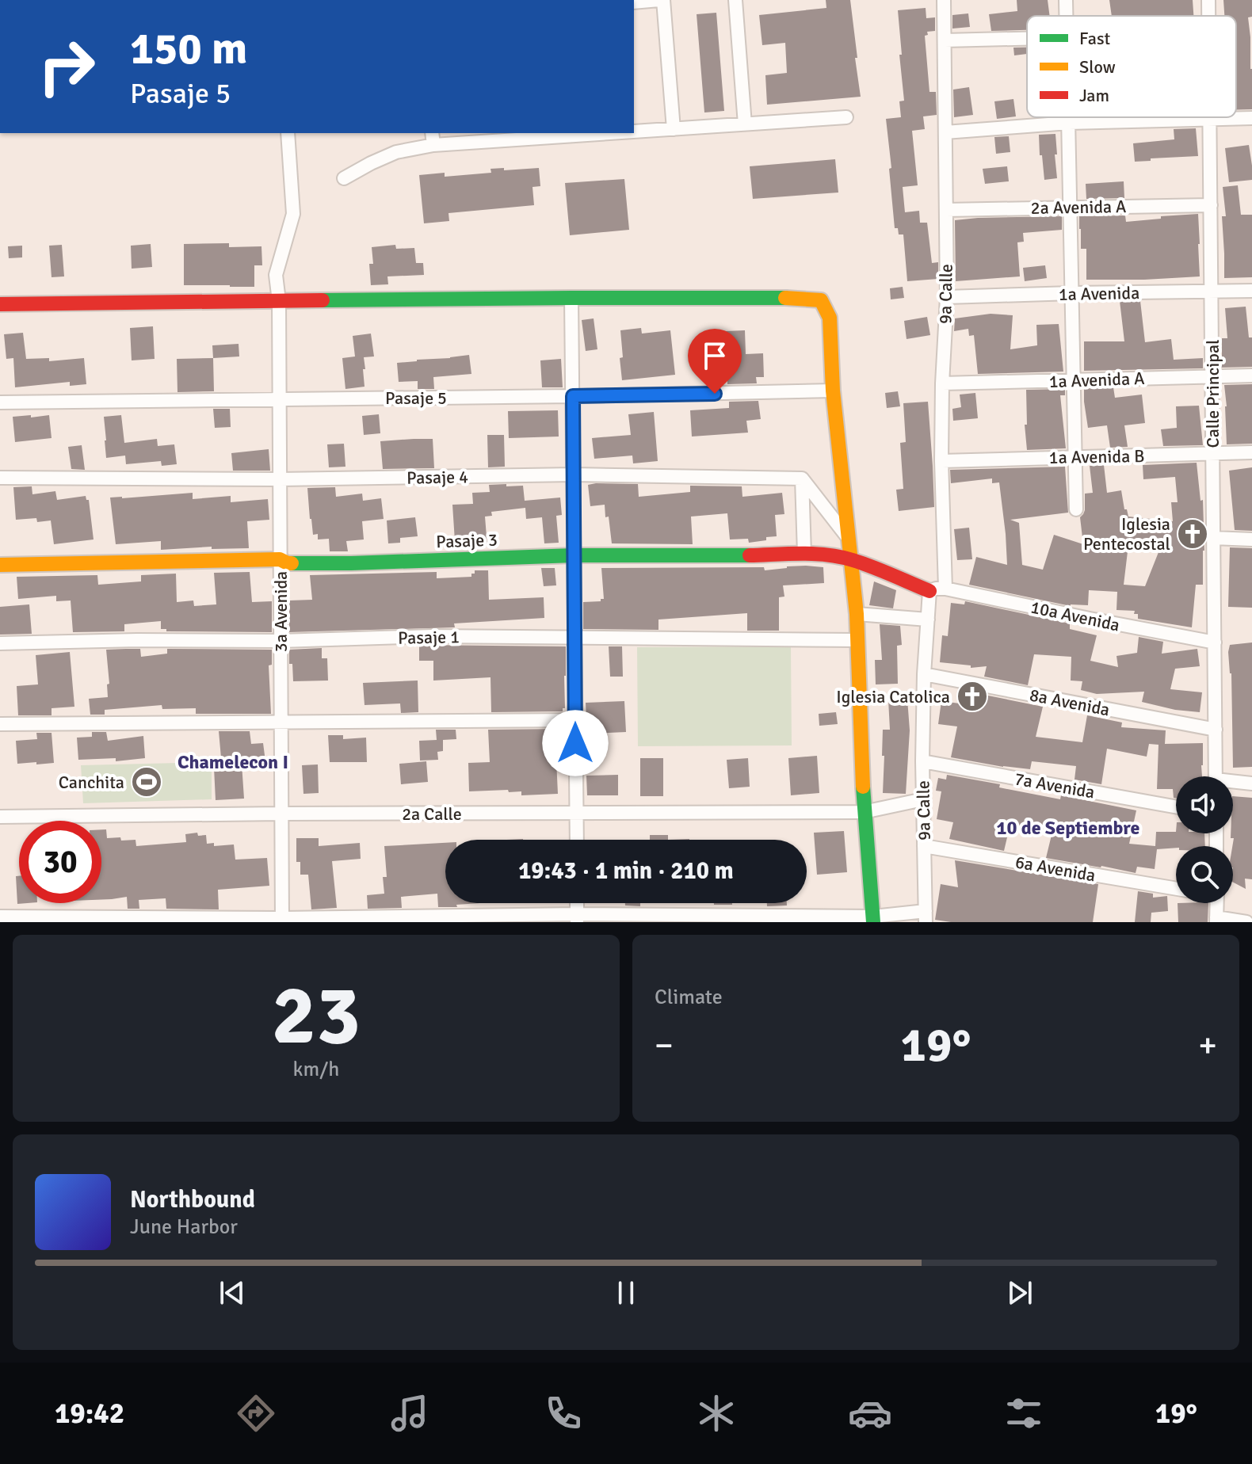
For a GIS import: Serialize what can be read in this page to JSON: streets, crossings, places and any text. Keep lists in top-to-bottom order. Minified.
{"streets":{"street":["2a Avenida A","1a Avenida","9a Calle","1a Avenida A","Calle Principal","Pasaje 5","1a Avenida B","Pasaje 4","Pasaje 3","3a Avenida","10a Avenida","Pasaje 1","8a Avenida","7a Avenida","2a Calle","6a Avenida"]},"crossings":[["2a Avenida A","9a Calle"],["2a Avenida A","Calle Principal"],["1a Avenida","9a Calle"],["1a Avenida","Calle Principal"],["9a Calle","1a Avenida A"],["9a Calle","1a Avenida B"],["9a Calle","Pasaje 3"],["9a Calle","10a Avenida"],["9a Calle","8a Avenida"],["9a Calle","7a Avenida"],["9a Calle","2a Calle"],["9a Calle","6a Avenida"],["1a Avenida A","Calle Principal"],["Calle Principal","1a Avenida B"],["Calle Principal","10a Avenida"],["Calle Principal","8a Avenida"],["Pasaje 5","3a Avenida"],["Pasaje 4","3a Avenida"],["Pasaje 3","3a Avenida"],["Pasaje 3","10a Avenida"],["3a Avenida","Pasaje 1"],["3a Avenida","2a Calle"]],"districts":["Chamelecon I","10 de Septiembre"],"places":{"church":["Iglesia Pentecostal","Iglesia Catolica"],"sports":["Canchita"]},"legend":["Fast","Slow","Jam"],"page":{"turn":["150 m","Pasaje 5"],"limit":"30","trip":"19:43 · 1 min · 210 m","tile":[["23","km/h"],"Climate"],"heat":["−","19°","+"],"song":["Northbound","June Harbor"],"tabs":["19:42","19°"]}}
